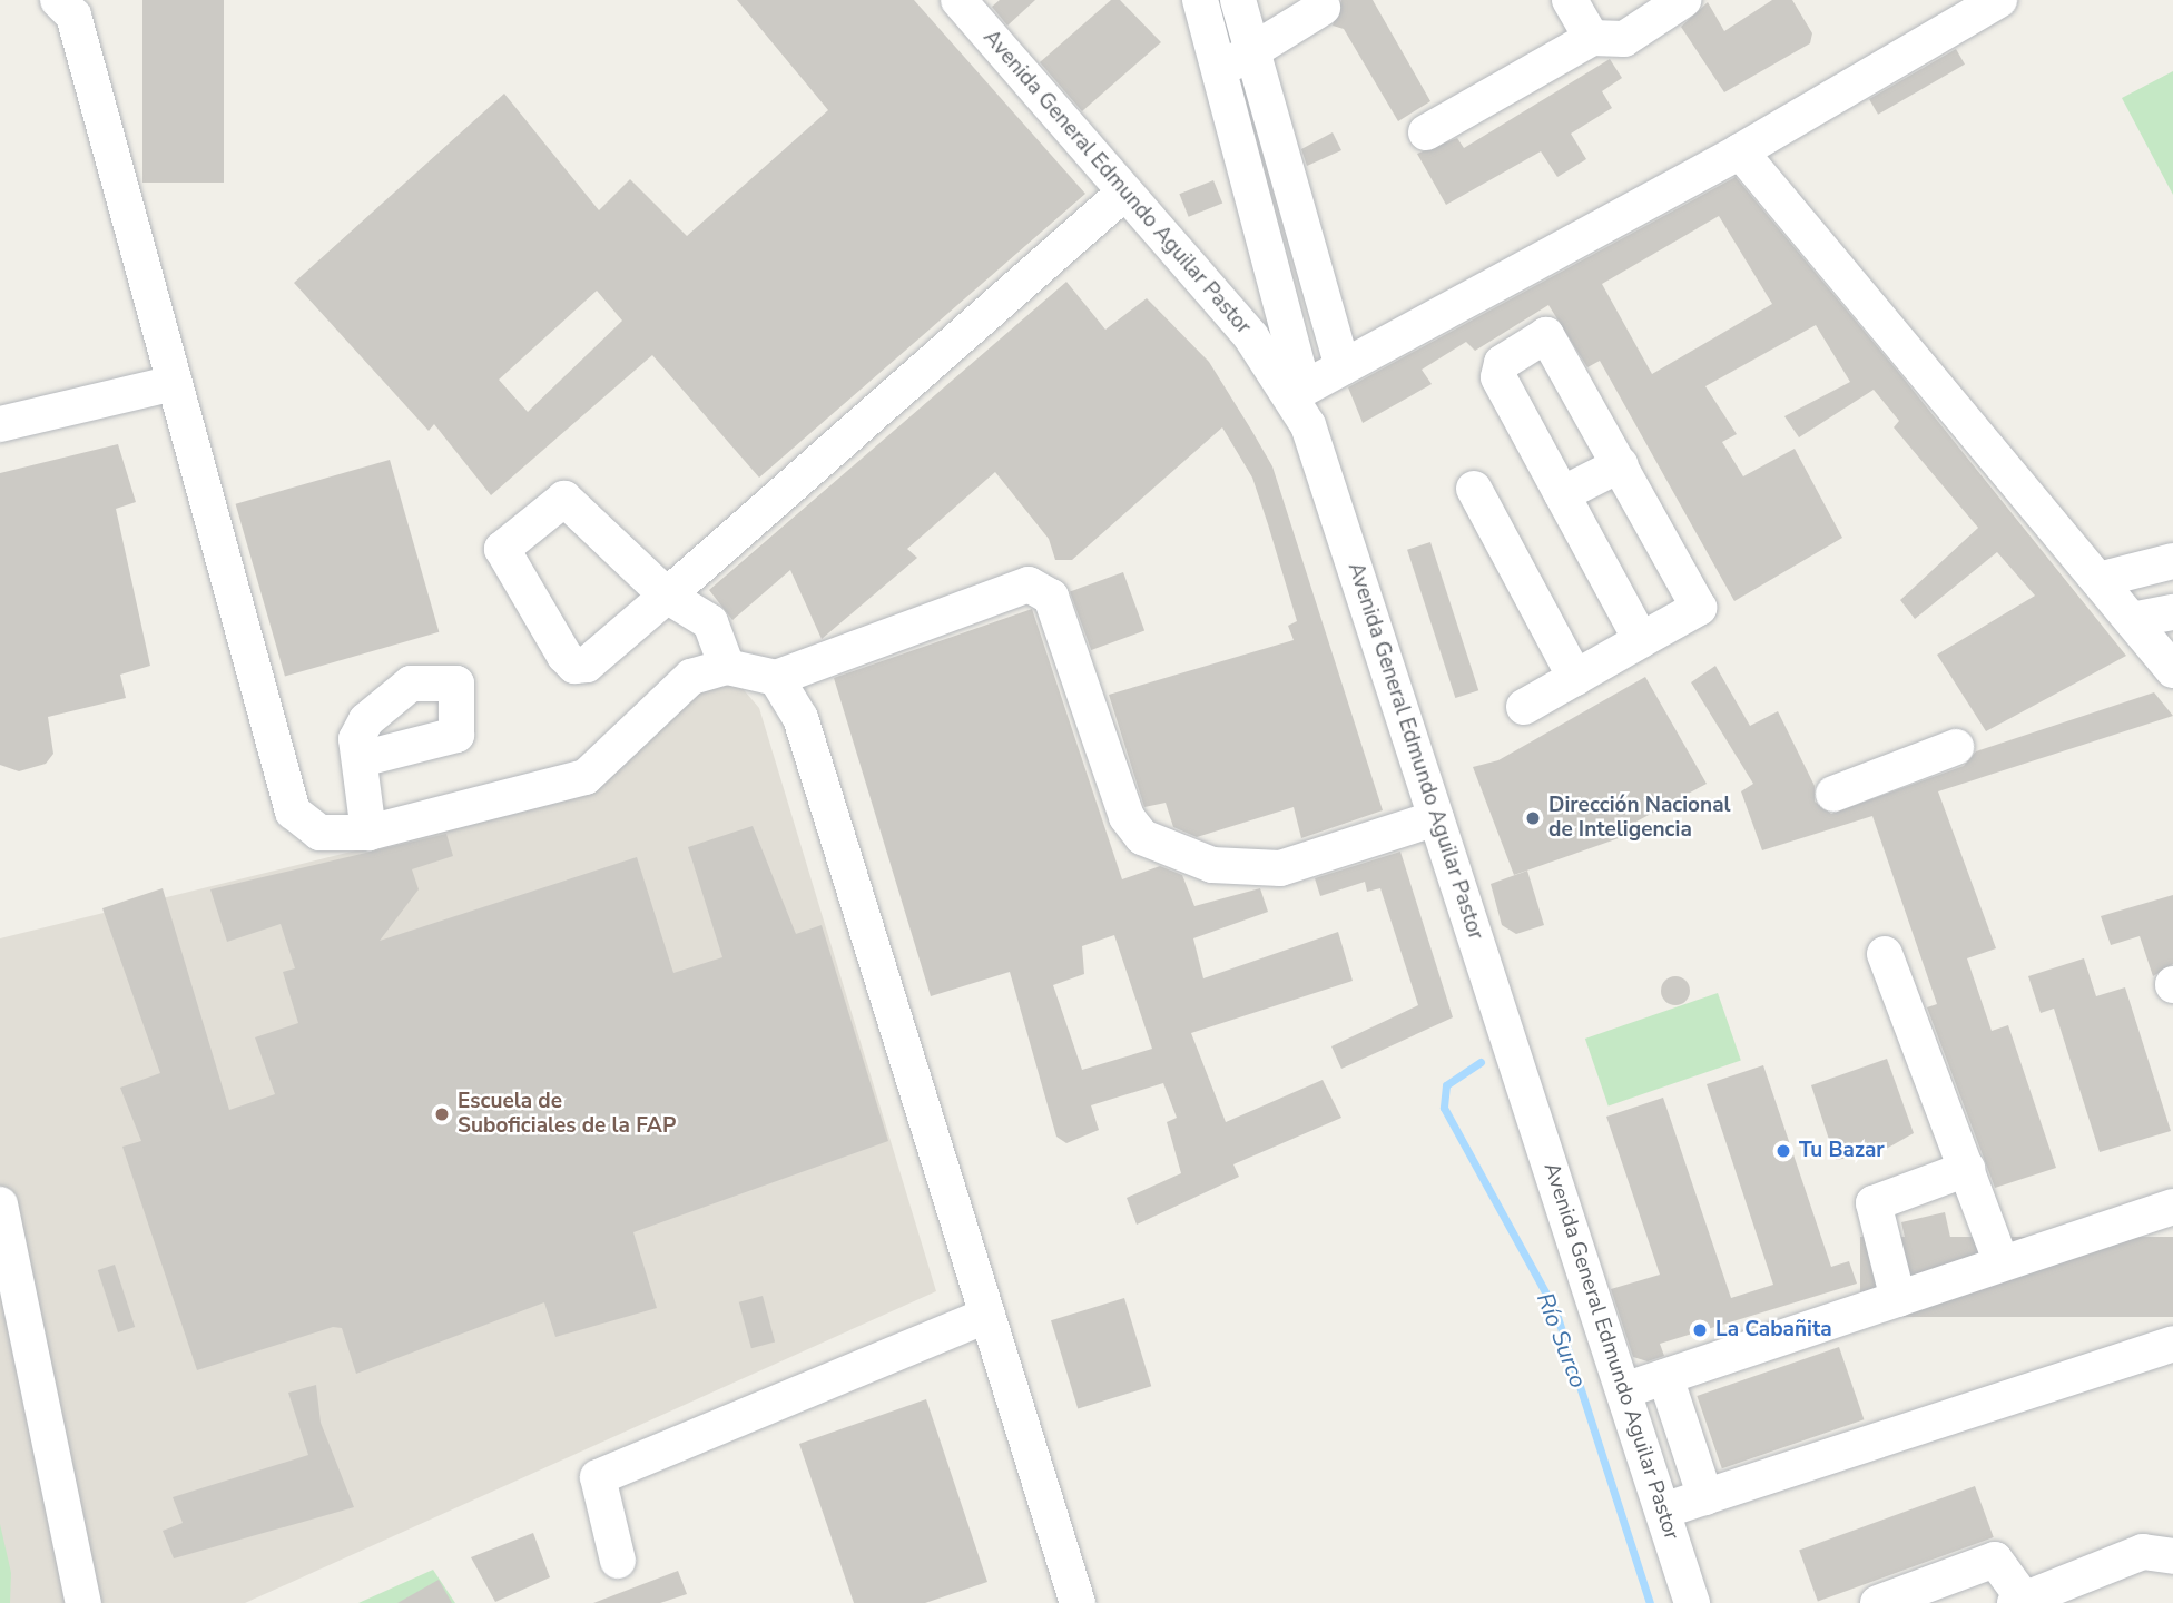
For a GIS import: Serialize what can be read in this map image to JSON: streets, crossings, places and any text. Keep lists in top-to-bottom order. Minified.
{"streets":{"street":["Avenida General Edmundo Aguilar Pastor"]},"water":["Río Surco"],"places":["Dirección Nacional de Inteligencia","Escuela de Suboficiales de la FAP","Tu Bazar","La Cabañita"]}
